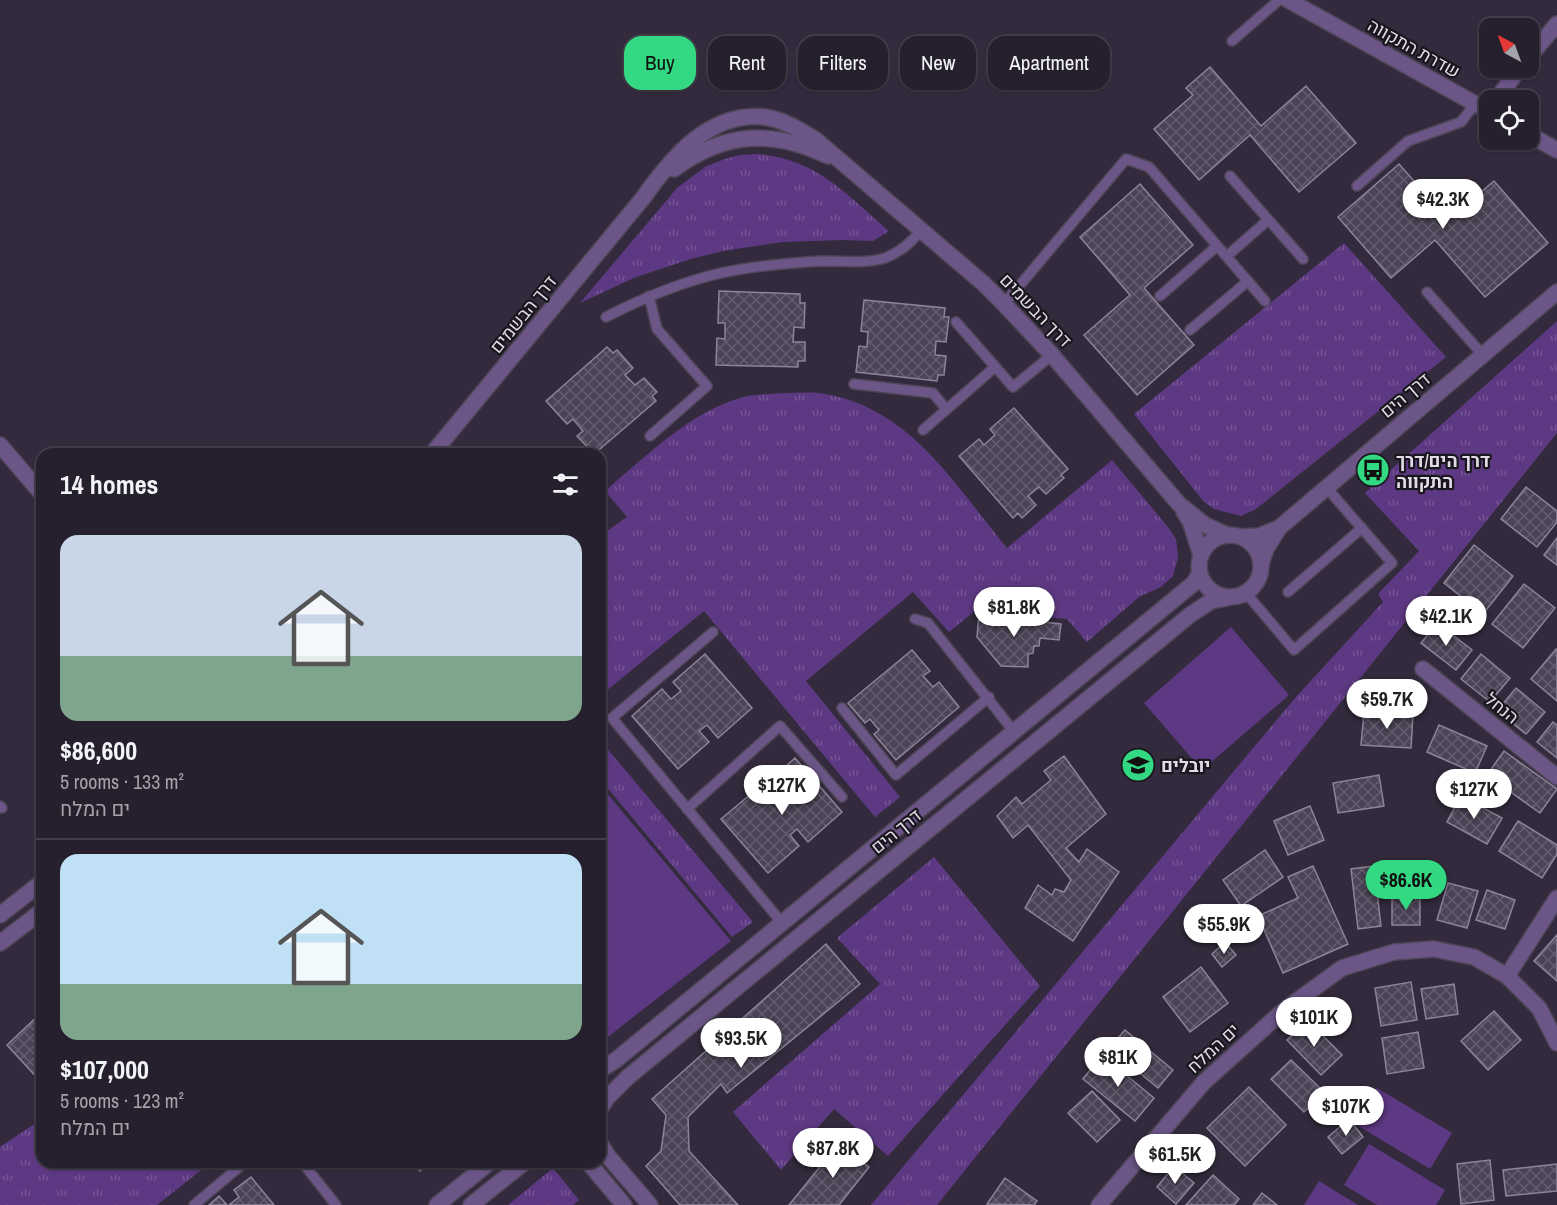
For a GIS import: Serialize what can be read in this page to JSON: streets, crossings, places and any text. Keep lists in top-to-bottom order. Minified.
{"streets":{"street":["שדרת התקווה","דרך הבשמים","דרך הים","הנחל","ים המלח"]},"crossings":[["דרך הבשמים","דרך הים"]],"places":{"bus stop":["דרך הים/דרך התקווה"],"school or university":["יובלים"]},"north":"top left","page":{"chip":["Buy","Rent","Filters","New","Apartment"],"price":["$42.3K","$81.8K","$42.1K","$59.7K","$127K","$127K","$86.6K","$55.9K","$101K","$93.5K","$81K","$107K","$87.8K","$61.5K"],"heading":"14 homes","list":[{"name":"$86,600","note":"5 rooms · 133 m² · ים המלח"},{"name":"$107,000","note":"5 rooms · 123 m² · ים המלח"}]}}
